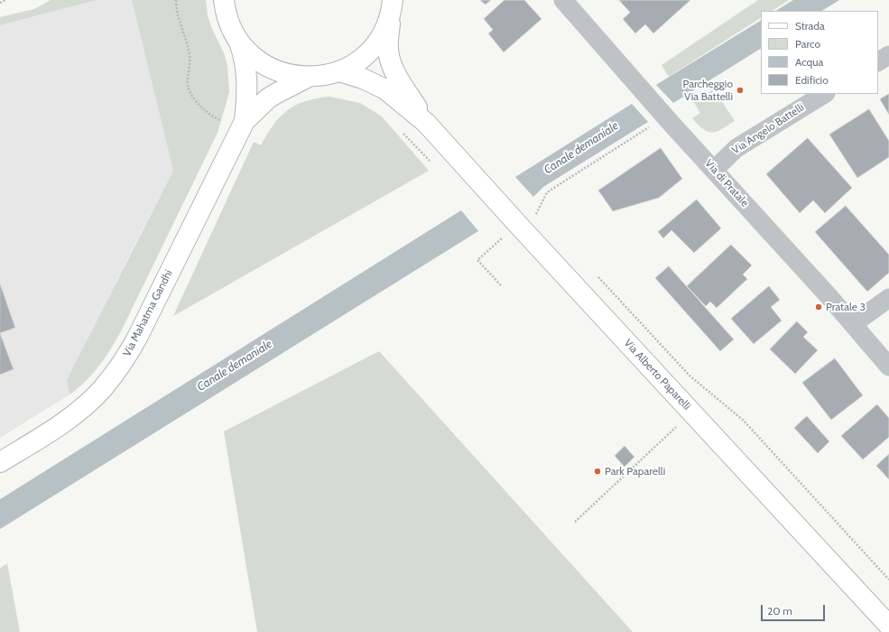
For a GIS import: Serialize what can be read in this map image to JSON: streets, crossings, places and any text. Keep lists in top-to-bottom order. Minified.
{"streets":{"main road":["Via Mahatma Gandhi","Via Alberto Paparelli"],"street":["Via Angelo Battelli","Via di Pratale"]},"crossings":[["Via Angelo Battelli","Via di Pratale"]],"water":["Canale demaniale"],"places":["Parcheggio Via Battelli","Pratale 3","Park Paparelli"],"legend":["Strada","Parco","Acqua","Edificio"],"scale_bar":"20 m"}
